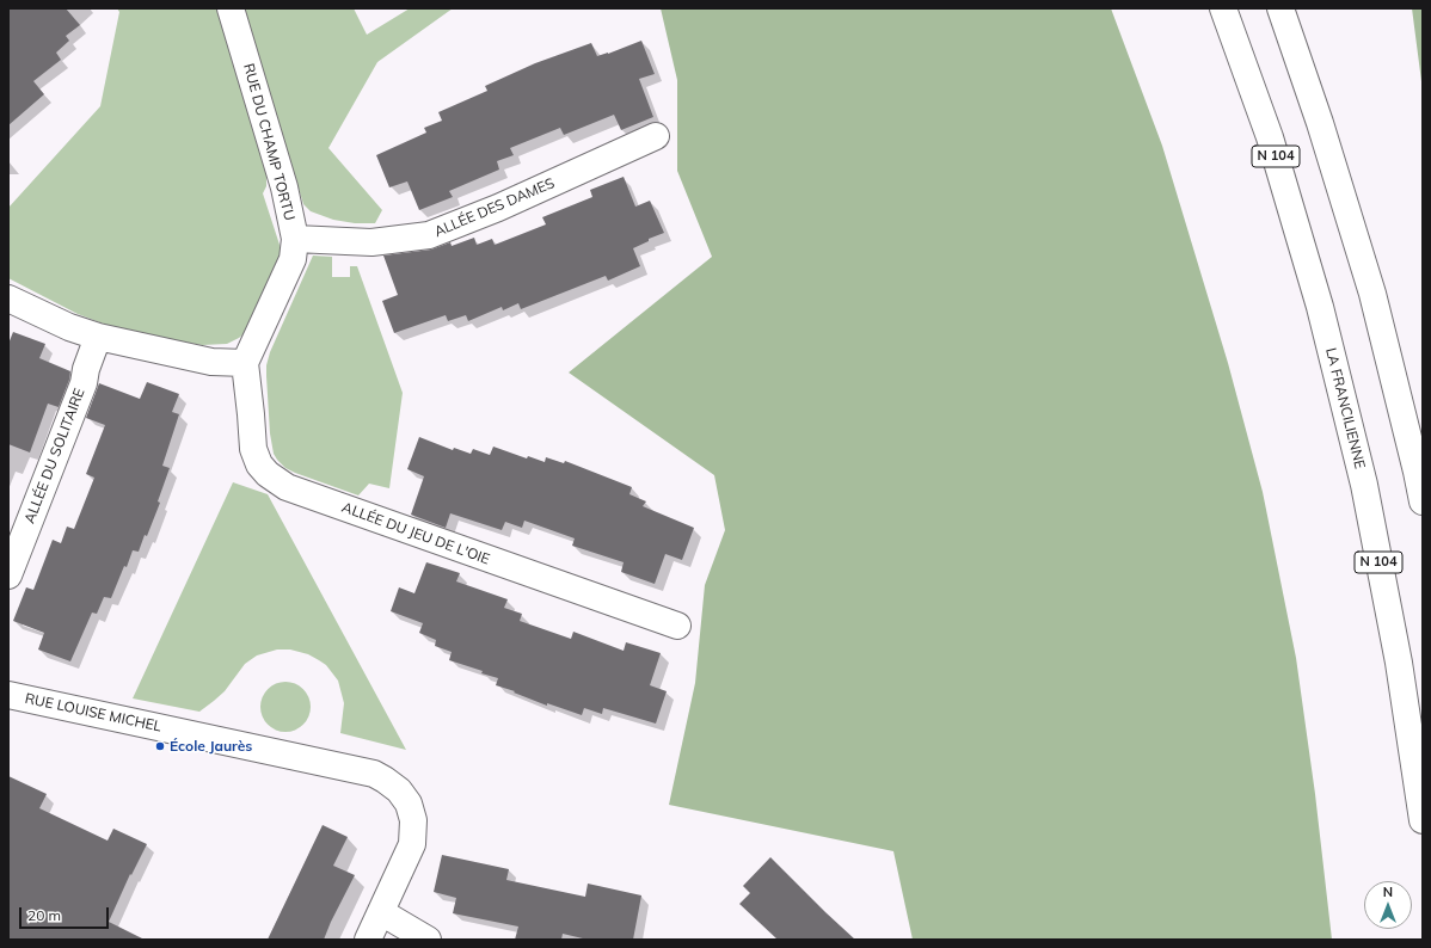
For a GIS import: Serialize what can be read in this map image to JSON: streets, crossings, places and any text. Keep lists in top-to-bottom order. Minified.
{"streets":{"main road":["RUE DU CHAMP TORTU","N 104","ALLÉE DES DAMES","LA FRANCILIENNE","ALLÉE DU SOLITAIRE","ALLÉE DU JEU DE L'OIE","RUE LOUISE MICHEL"]},"crossings":[["RUE DU CHAMP TORTU","ALLÉE DES DAMES"],["RUE DU CHAMP TORTU","ALLÉE DU JEU DE L'OIE"]],"places":["École Jaurès"],"scale_bar":"20 m","north":"top"}
